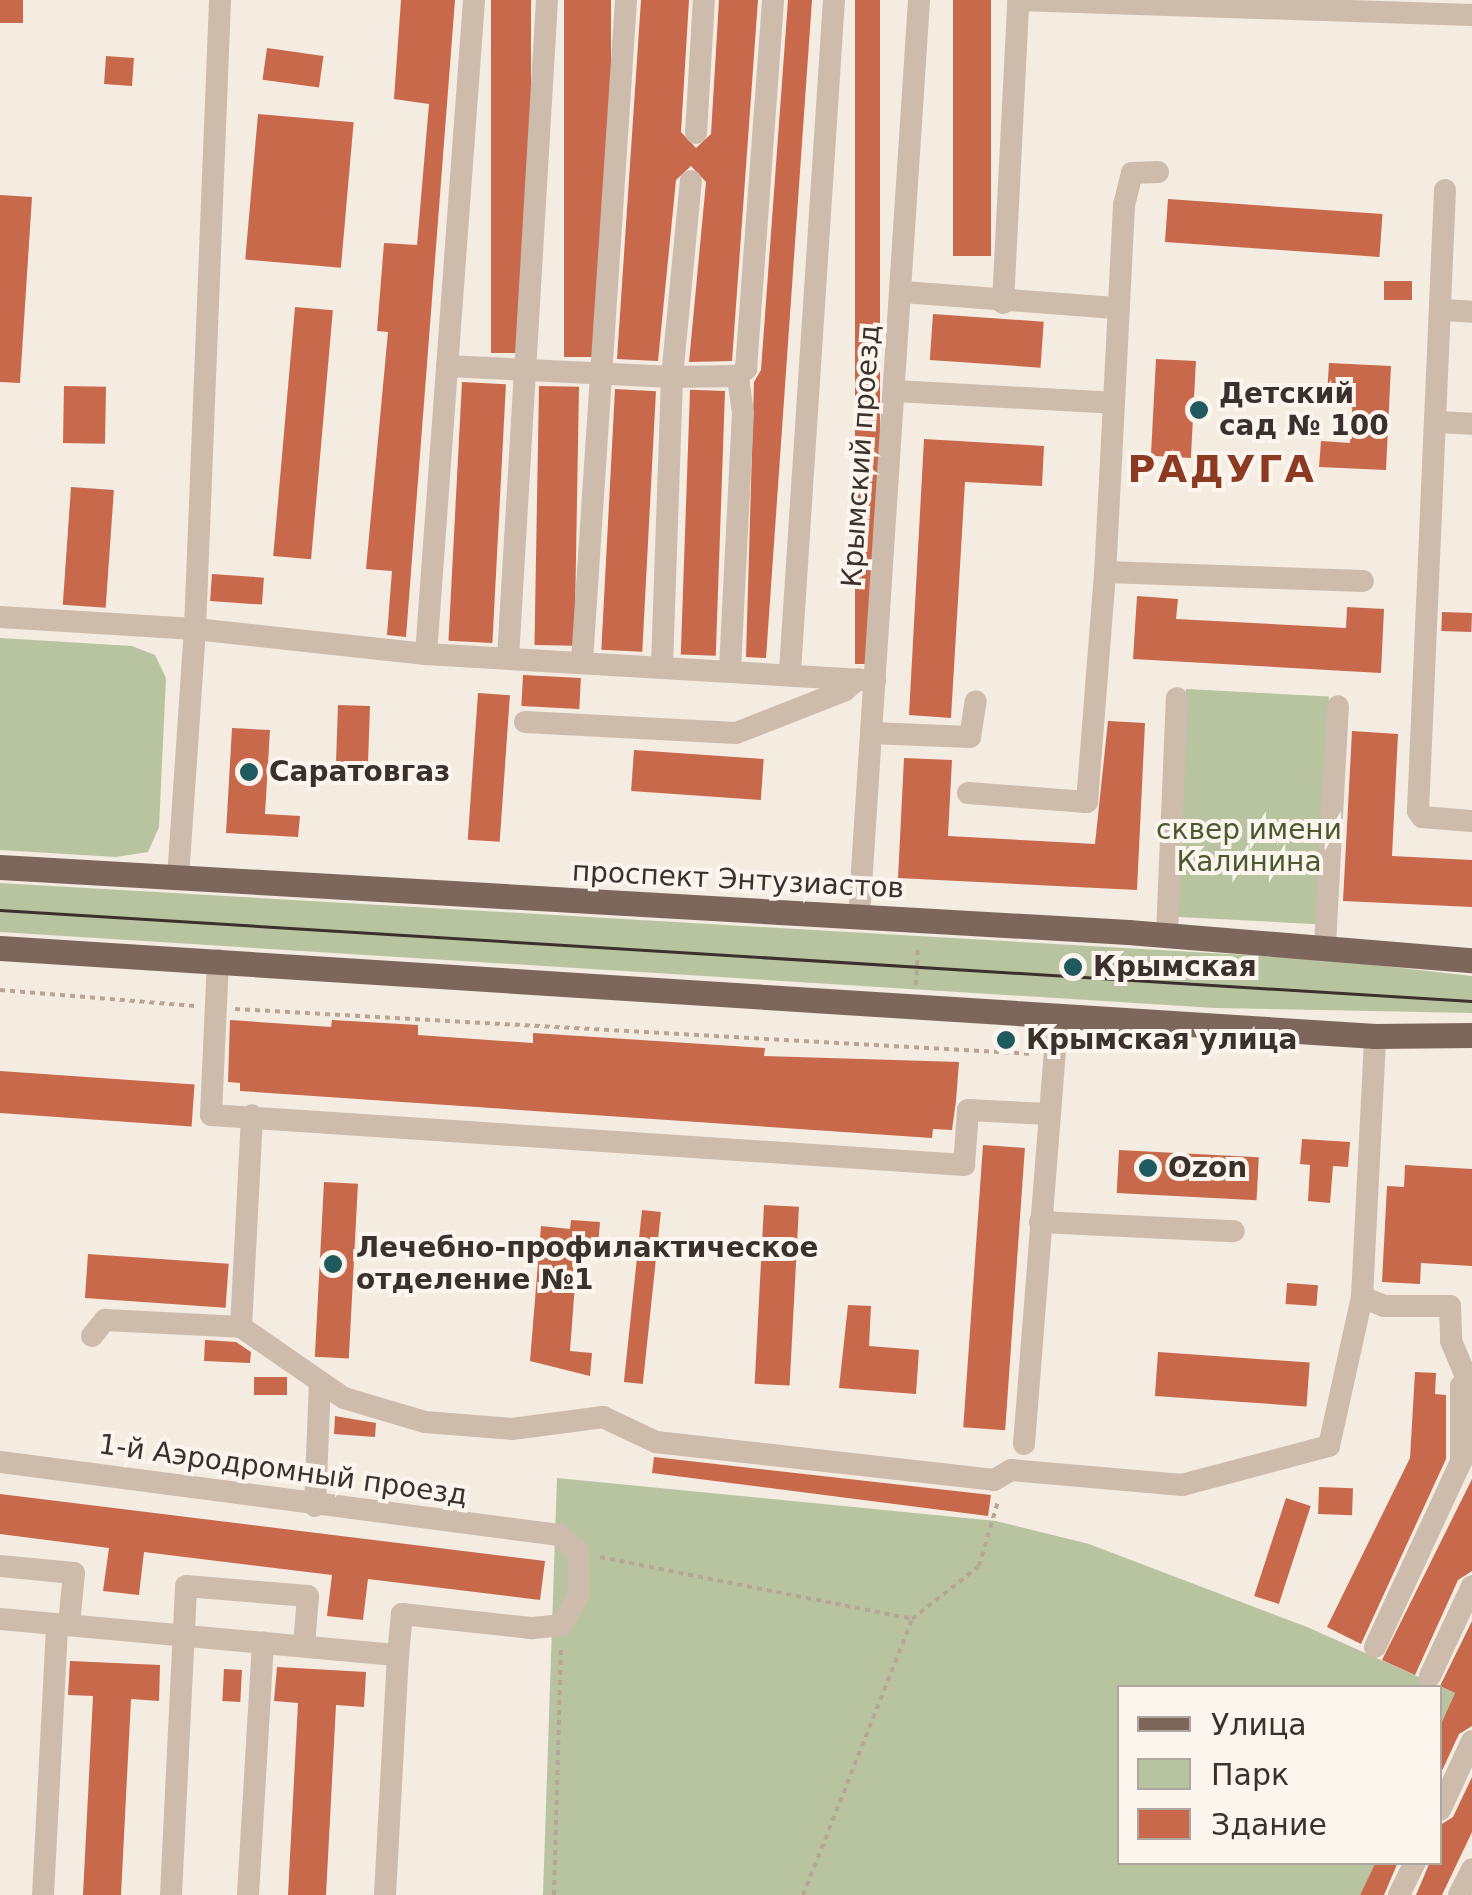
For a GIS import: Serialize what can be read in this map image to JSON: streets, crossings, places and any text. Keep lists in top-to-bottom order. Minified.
{"streets":{"main road":["проспект Энтузиастов"],"street":["Крымский проезд","1-й Аэродромный проезд"]},"crossings":[["Крымский проезд","проспект Энтузиастов"]],"districts":["РАДУГА"],"parks":["сквер имени Калинина"],"places":["Детский сад № 100","Саратовгаз","Крымская","Крымская улица","Ozon","Лечебно-профилактическое отделение №1"],"legend":["Улица","Парк","Здание"]}
